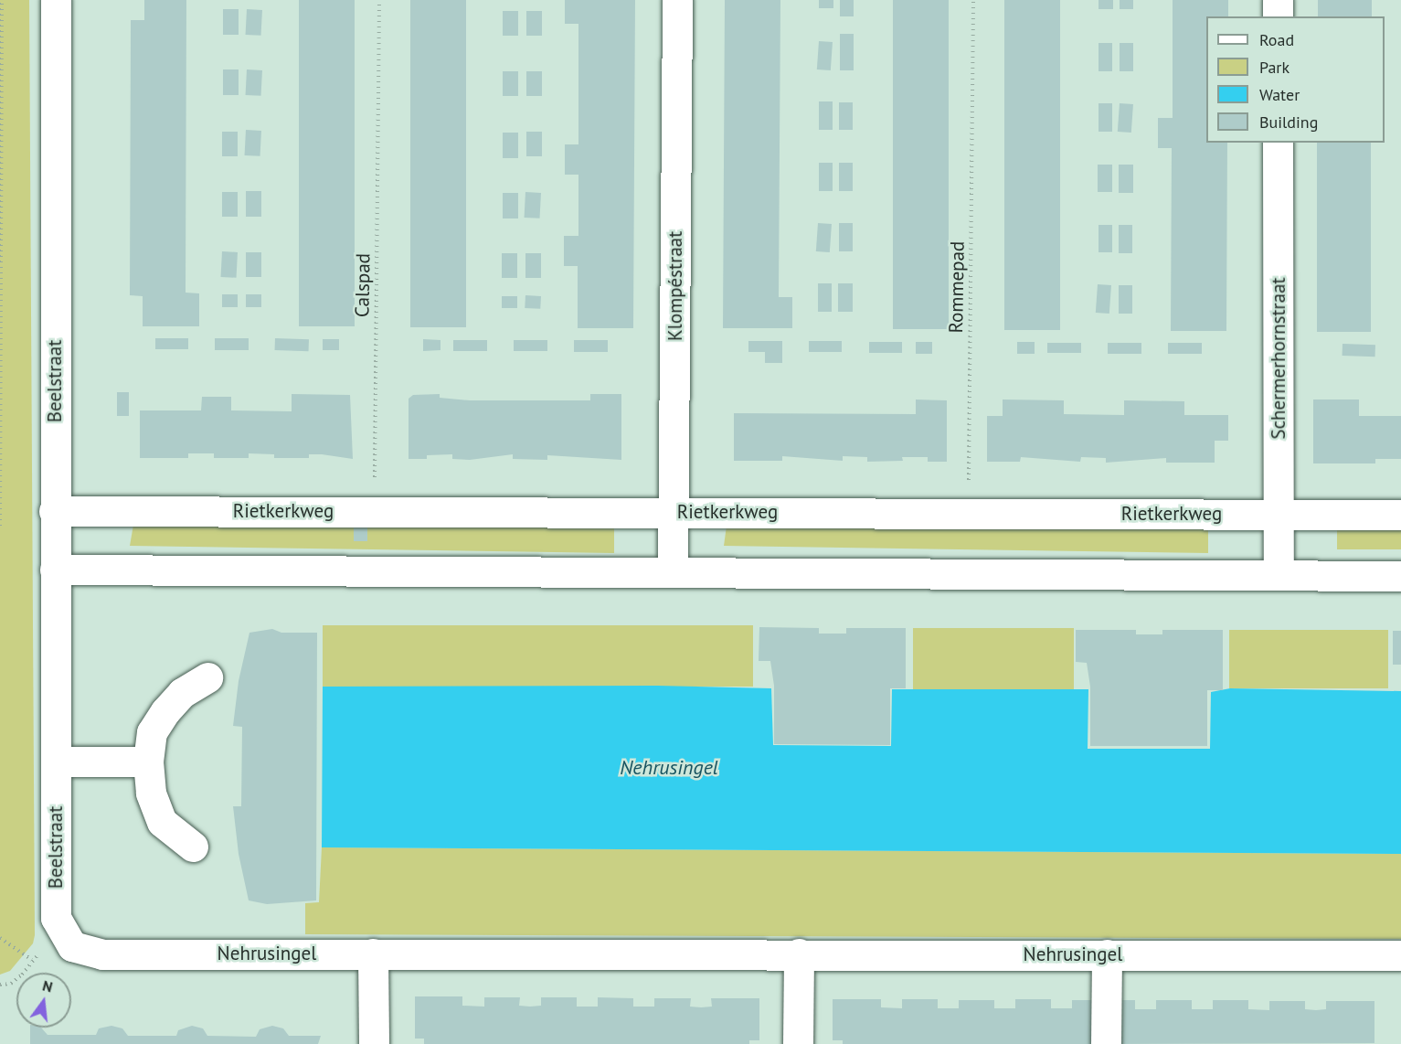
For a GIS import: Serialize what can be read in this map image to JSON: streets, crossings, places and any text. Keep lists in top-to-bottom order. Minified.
{"streets":{"street":["Klompéstraat","Schermerhornstraat","Beelstraat","Rietkerkweg","Nehrusingel"],"path":["Calspad","Rommepad"]},"crossings":[["Calspad","Rietkerkweg"],["Klompéstraat","Rietkerkweg"],["Rommepad","Rietkerkweg"],["Schermerhornstraat","Rietkerkweg"],["Beelstraat","Rietkerkweg"],["Beelstraat","Nehrusingel"]],"water":["Nehrusingel"],"legend":["Road","Park","Water","Building"],"north":"top"}
